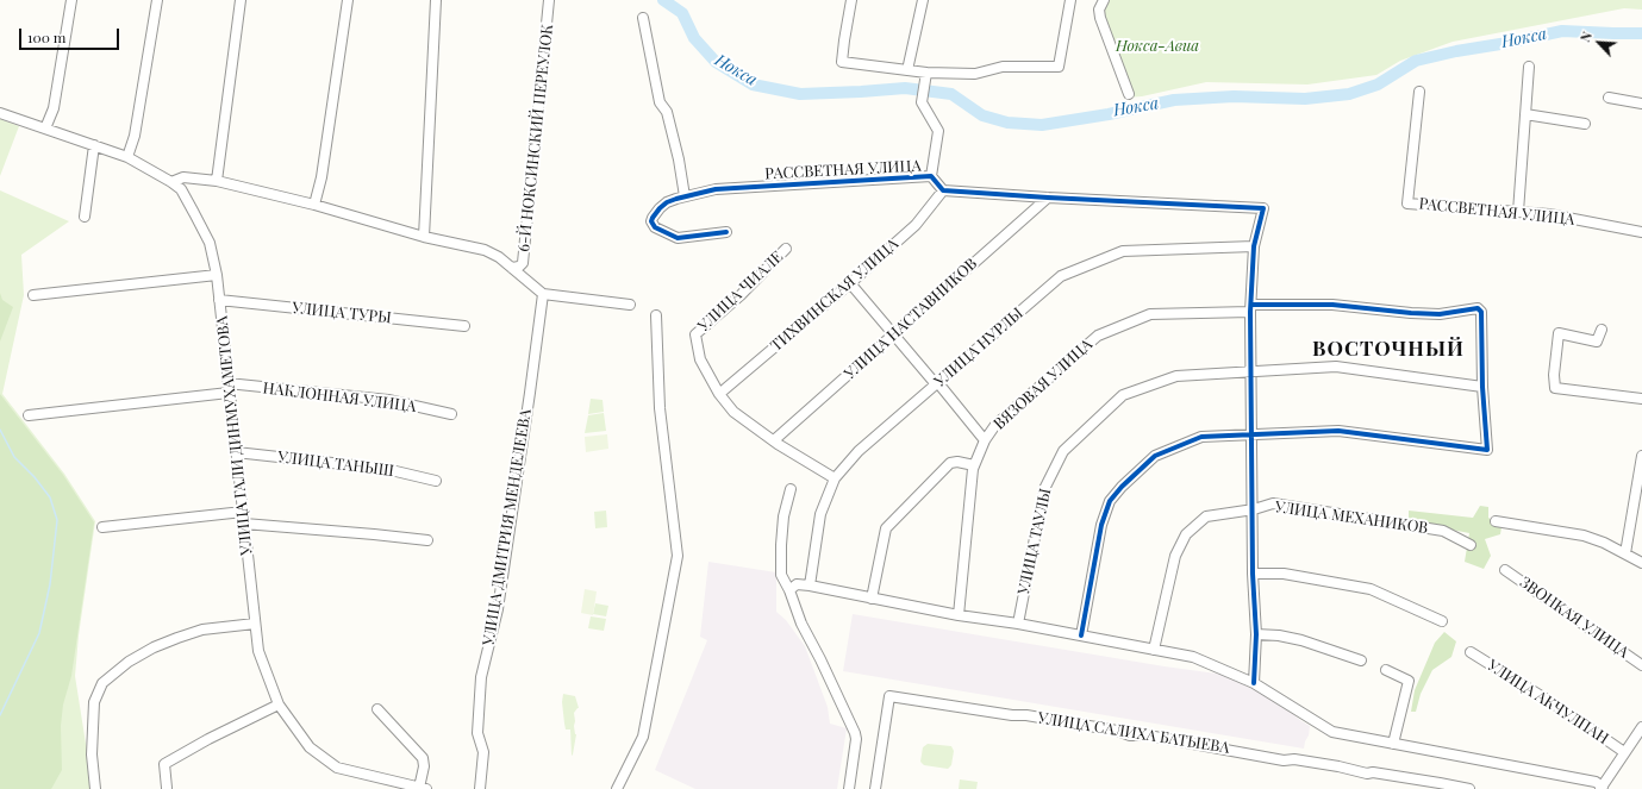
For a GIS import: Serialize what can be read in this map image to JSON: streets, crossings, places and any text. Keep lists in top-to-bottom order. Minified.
{"streets":{"street":["6-Й НОКСИНСКИЙ ПЕРЕУЛОК","РАССВЕТНАЯ УЛИЦА","УЛИЦА ЧИАЛЕ","ТИХВИНСКАЯ УЛИЦА","УЛИЦА ТУРЫ","УЛИЦА НАСТАВНИКОВ","УЛИЦА НУРЛЫ","ВЯЗОВАЯ УЛИЦА","НАКЛОННАЯ УЛИЦА","УЛИЦА ГАЛИ ДИНМУХАМЕТОВА","УЛИЦА ТАНЫШ","УЛИЦА МЕХАНИКОВ","УЛИЦА ДМИТРИЯ МЕНДЕЛЕЕВА","УЛИЦА ТАУЛЫ","ЗВОНКАЯ УЛИЦА","УЛИЦА АКЧУЛПАН","УЛИЦА САЛИХА БАТЫЕВА"]},"crossings":[["РАССВЕТНАЯ УЛИЦА","ТИХВИНСКАЯ УЛИЦА"],["УЛИЦА ЧИАЛЕ","ТИХВИНСКАЯ УЛИЦА"],["УЛИЦА ТУРЫ","УЛИЦА ГАЛИ ДИНМУХАМЕТОВА"],["ВЯЗОВАЯ УЛИЦА","УЛИЦА ТАУЛЫ"],["НАКЛОННАЯ УЛИЦА","УЛИЦА ГАЛИ ДИНМУХАМЕТОВА"],["УЛИЦА ГАЛИ ДИНМУХАМЕТОВА","УЛИЦА ТАНЫШ"]],"districts":["ВОСТОЧНЫЙ"],"water":["Нокса"],"parks":["Нокса-Авиа"],"scale_bar":"100 m","north":"top left"}
